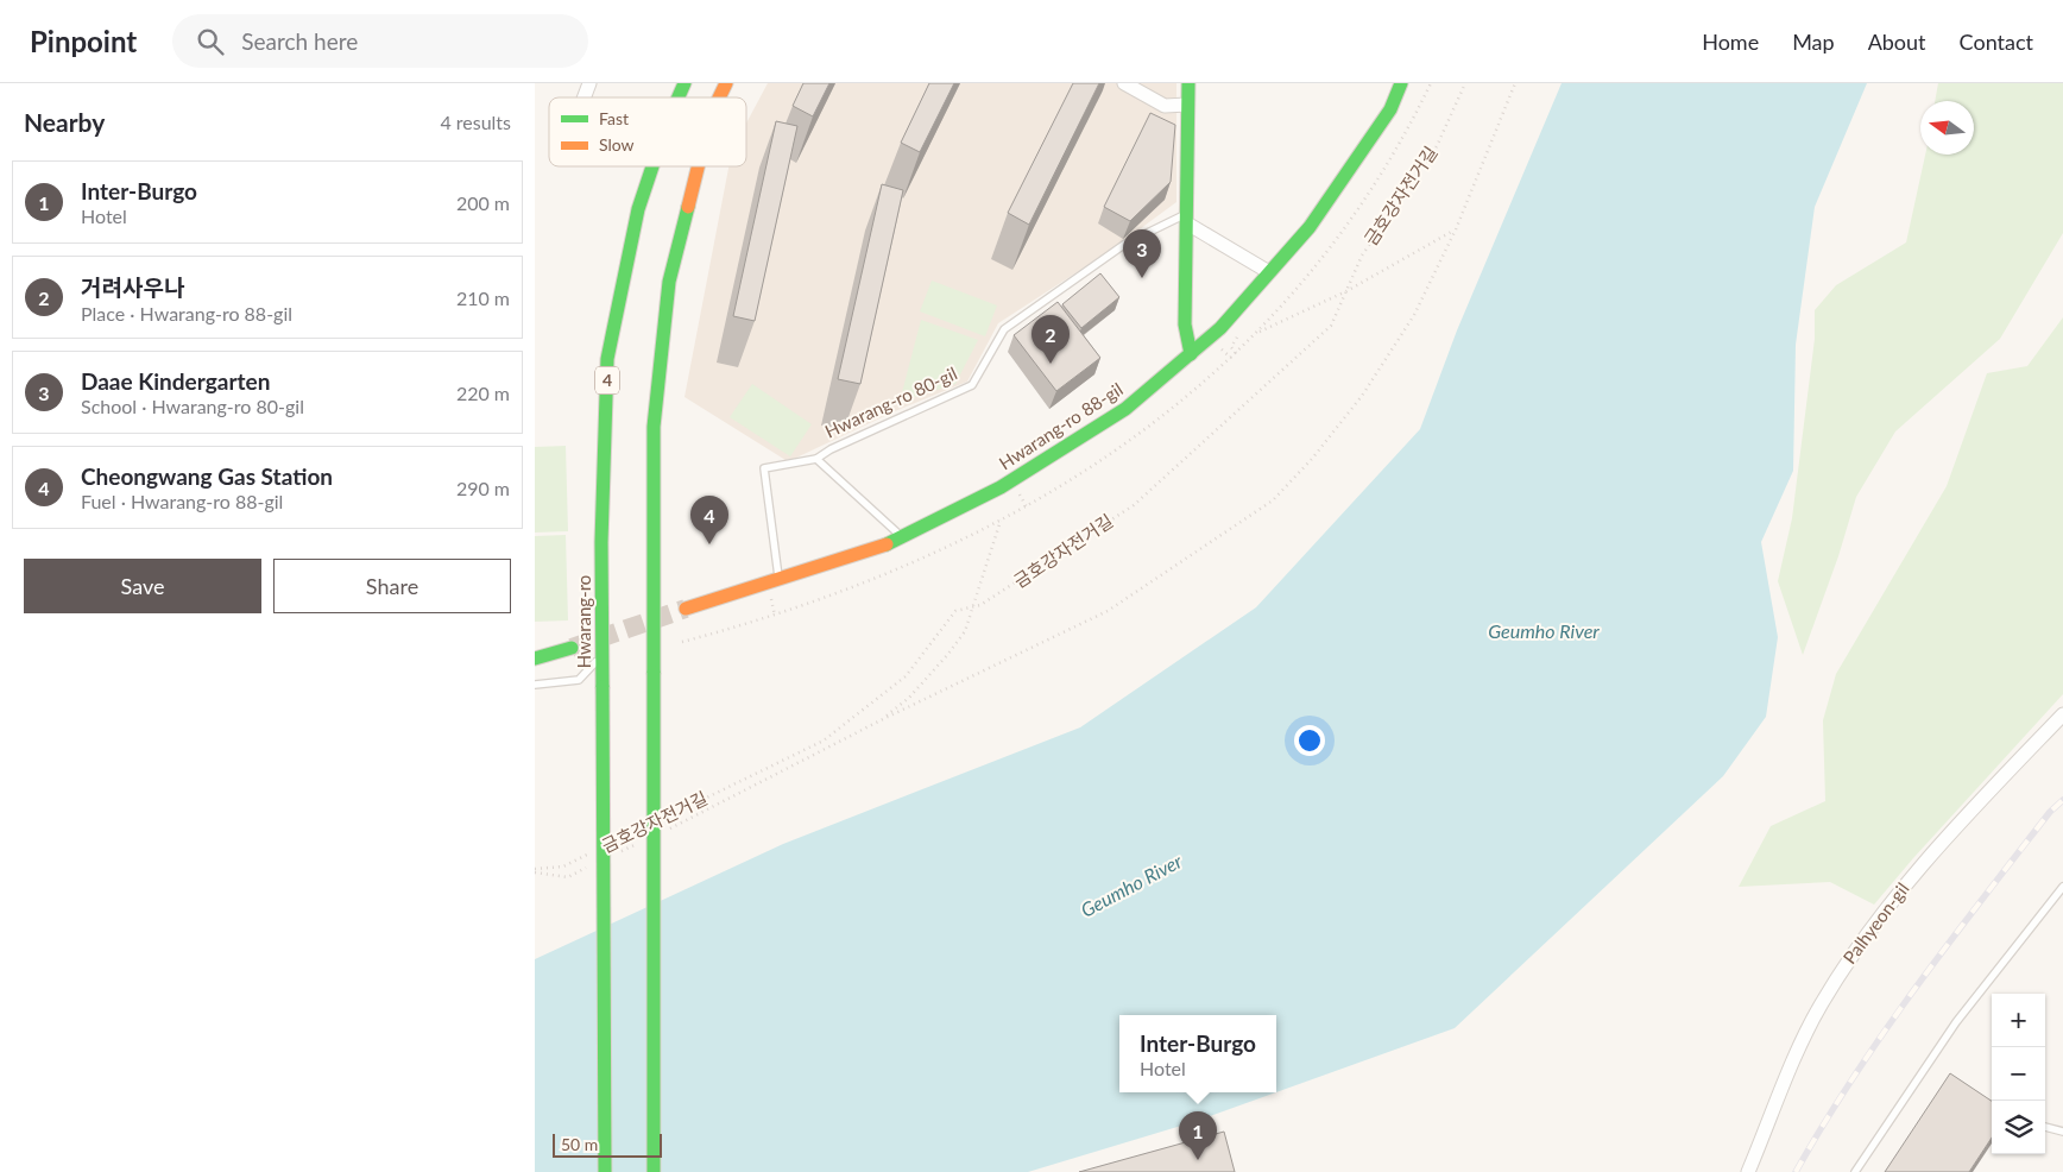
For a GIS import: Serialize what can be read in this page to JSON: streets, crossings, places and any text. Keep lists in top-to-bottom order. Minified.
{"streets":{"main road":["4","Hwarang-ro 88-gil","Hwarang-ro"],"street":["Palhyeon-gil"],"lane":["Hwarang-ro 80-gil"],"path":["금호강자전거길"]},"crossings":[["Hwarang-ro 80-gil","Hwarang-ro 88-gil"]],"water":["Geumho River"],"legend":["Fast","Slow"],"scale_bar":"50 m","north":"left","page":{"header":"Pinpoint","search":"Search here","nav":["Home","Map","About","Contact"],"heading":["Nearby","4 results"],"list":[{"mark":"1","name":"Inter-Burgo","note":"Hotel","value":"200 m"},{"mark":"2","name":"거려사우나","note":"Place · Hwarang-ro 88-gil","value":"210 m"},{"mark":"3","name":"Daae Kindergarten","note":"School · Hwarang-ro 80-gil","value":"220 m"},{"mark":"4","name":"Cheongwang Gas Station","note":"Fuel · Hwarang-ro 88-gil","value":"290 m"}],"pins":["3","2","4","1"],"buttons":["Save","Share"],"map_buttons":["+","−"],"popup":["Inter-Burgo","Hotel"],"scale":"50 m"}}
